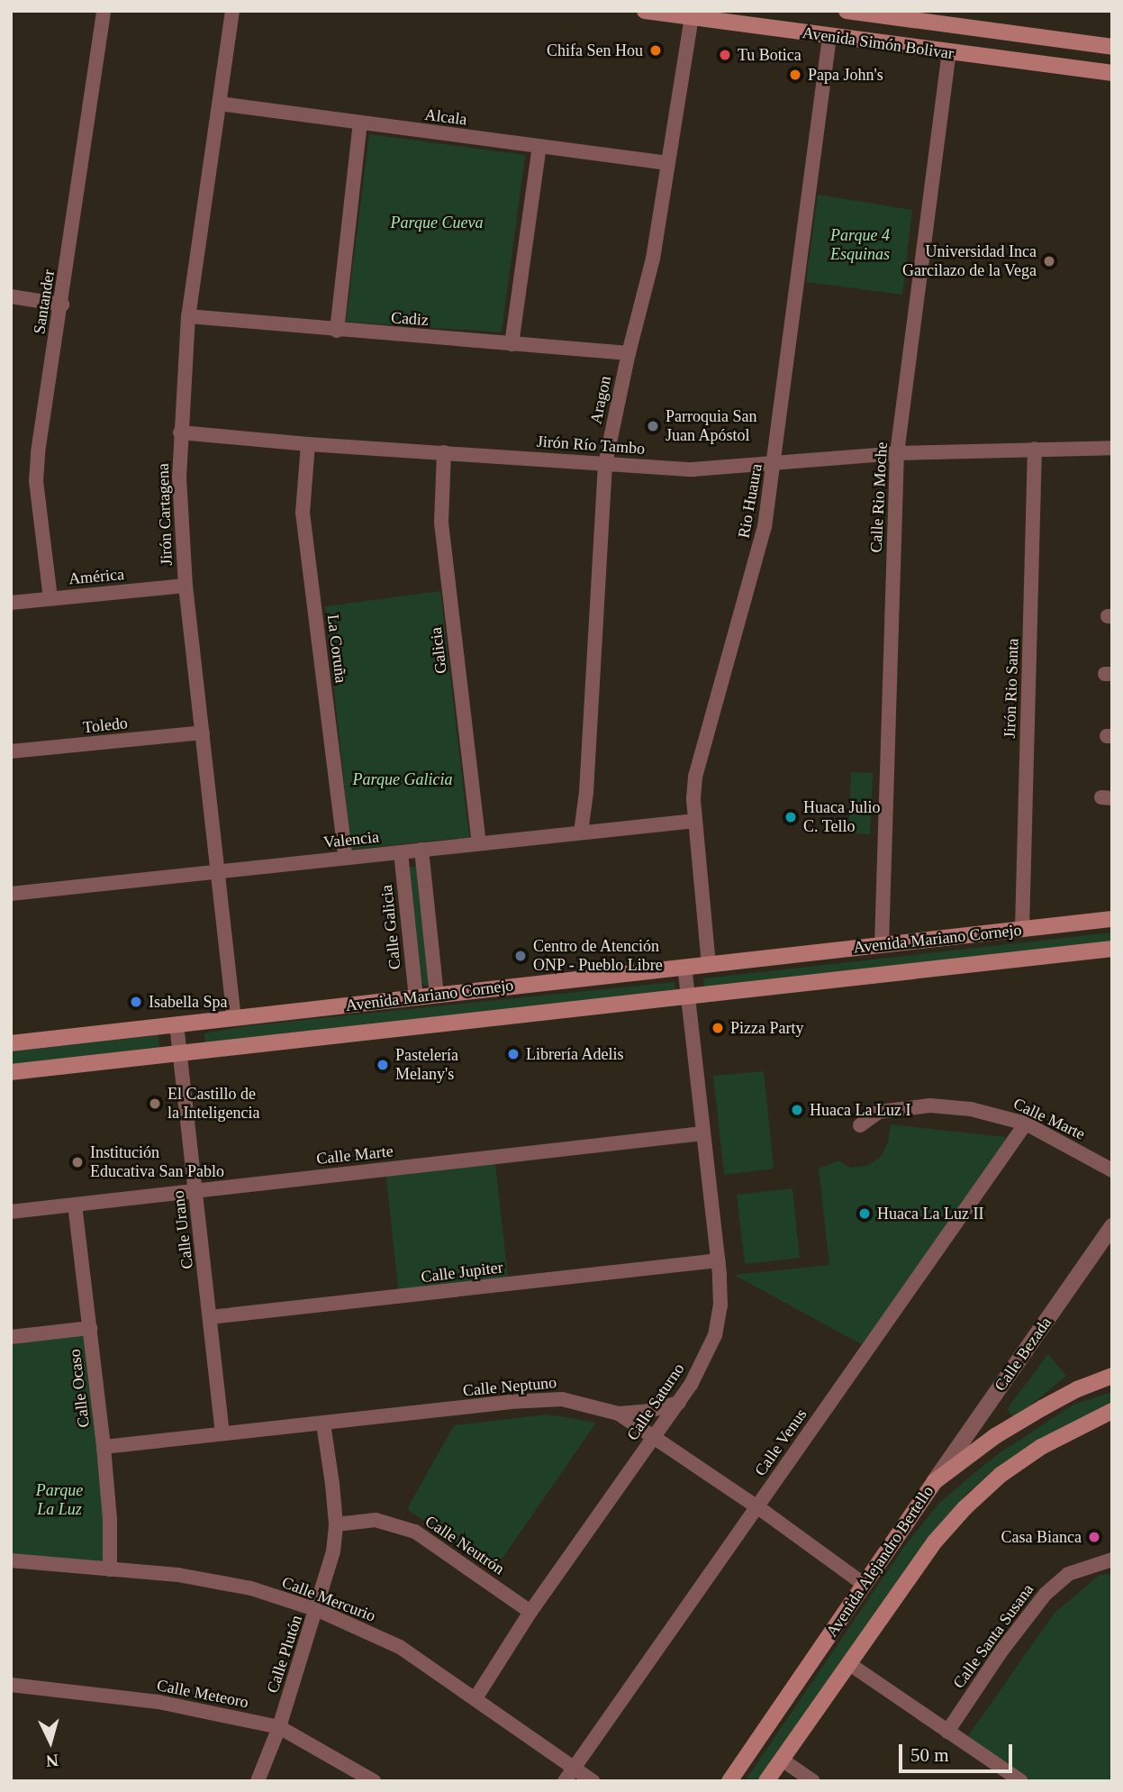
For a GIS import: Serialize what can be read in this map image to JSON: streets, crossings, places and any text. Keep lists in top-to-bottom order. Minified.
{"streets":{"main road":["Avenida Simón Bolivar","Avenida Mariano Cornejo","Avenida Alejandro Bertello"],"street":["Alcala","Santander","Cadiz","Aragon","Jirón Río Tambo","Calle Rio Moche","Rio Huaura","Jirón Cartagena","América","La Coruña","Galicia","Jirón Rio Santa","Toledo","Valencia","Calle Galicia","Calle Marte","Calle Urano","Calle Jupiter","Calle Bezada","Calle Neptuno","Calle Ocaso","Calle Saturno","Calle Venus","Calle Neutrón","Calle Mercurio","Calle Santa Susana","Calle Plutón","Calle Meteoro"]},"crossings":[["Avenida Simón Bolivar","Aragon"],["Avenida Simón Bolivar","Calle Rio Moche"],["Avenida Simón Bolivar","Rio Huaura"],["Alcala","Aragon"],["Alcala","Jirón Cartagena"],["Santander","América"],["Cadiz","Aragon"],["Cadiz","Jirón Cartagena"],["Aragon","Jirón Río Tambo"],["Aragon","Valencia"],["Jirón Río Tambo","Calle Rio Moche"],["Jirón Río Tambo","Rio Huaura"],["Jirón Río Tambo","Jirón Cartagena"],["Jirón Río Tambo","La Coruña"],["Jirón Río Tambo","Galicia"],["Jirón Río Tambo","Jirón Rio Santa"],["Calle Rio Moche","Avenida Mariano Cornejo"],["Rio Huaura","Valencia"],["Rio Huaura","Avenida Mariano Cornejo"],["Jirón Cartagena","América"],["Jirón Cartagena","Toledo"],["Jirón Cartagena","Valencia"],["Jirón Cartagena","Avenida Mariano Cornejo"],["La Coruña","Valencia"],["Galicia","Valencia"],["Jirón Rio Santa","Avenida Mariano Cornejo"],["Valencia","Calle Galicia"],["Calle Galicia","Avenida Mariano Cornejo"],["Avenida Mariano Cornejo","Calle Urano"],["Avenida Mariano Cornejo","Calle Saturno"],["Calle Marte","Calle Urano"],["Calle Marte","Calle Ocaso"],["Calle Marte","Calle Saturno"],["Calle Marte","Calle Venus"],["Calle Urano","Calle Jupiter"],["Calle Urano","Calle Neptuno"],["Calle Jupiter","Calle Saturno"],["Calle Bezada","Avenida Alejandro Bertello"],["Calle Neptuno","Calle Ocaso"],["Calle Neptuno","Calle Saturno"],["Calle Neptuno","Calle Venus"],["Calle Neptuno","Avenida Alejandro Bertello"],["Calle Neptuno","Calle Plutón"],["Calle Ocaso","Calle Mercurio"],["Calle Saturno","Calle Neutrón"],["Calle Saturno","Calle Mercurio"],["Calle Venus","Calle Mercurio"],["Calle Neutrón","Calle Plutón"],["Calle Mercurio","Calle Plutón"],["Calle Plutón","Calle Meteoro"]],"parks":["Parque Cueva","Parque 4 Esquinas","Parque Galicia","Parque La Luz"],"places":["Chifa Sen Hou","Tu Botica","Papa John's","Universidad Inca Garcilazo de la Vega","Parroquia San Juan Apóstol","Huaca Julio C. Tello","Centro de Atención ONP - Pueblo Libre","Isabella Spa","Pizza Party","Librería Adelis","Pastelería Melany's","El Castillo de la Inteligencia","Huaca La Luz I","Institución Educativa San Pablo","Huaca La Luz II","Casa Bianca"],"scale_bar":"50 m","north":"bottom"}
